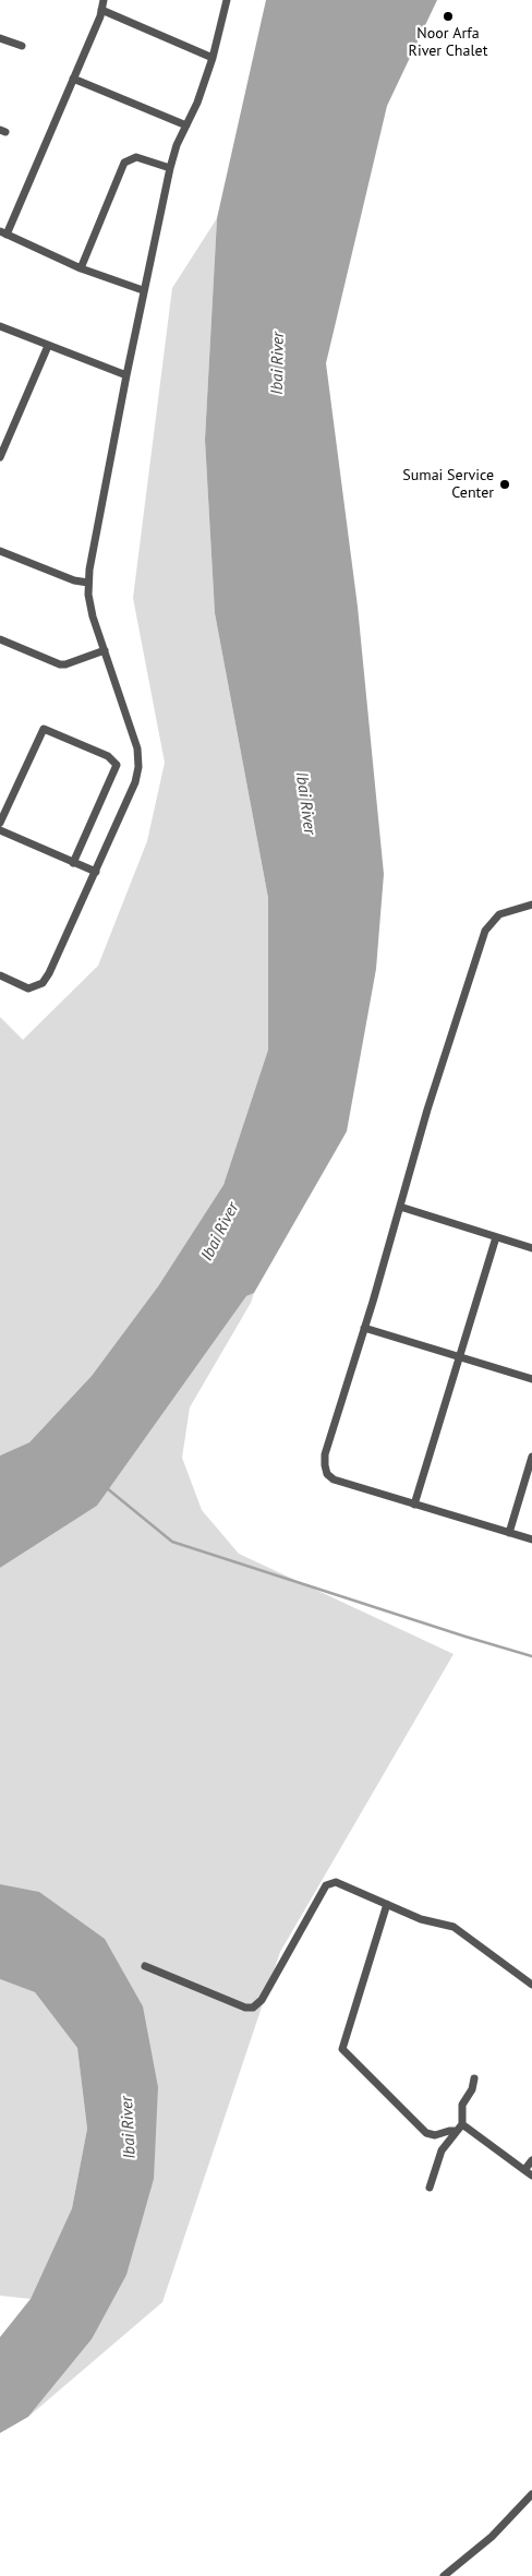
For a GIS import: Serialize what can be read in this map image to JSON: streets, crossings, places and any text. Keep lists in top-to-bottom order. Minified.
{"water":["Ibai River"],"places":["Noor Arfa River Chalet","Sumai Service Center"]}
